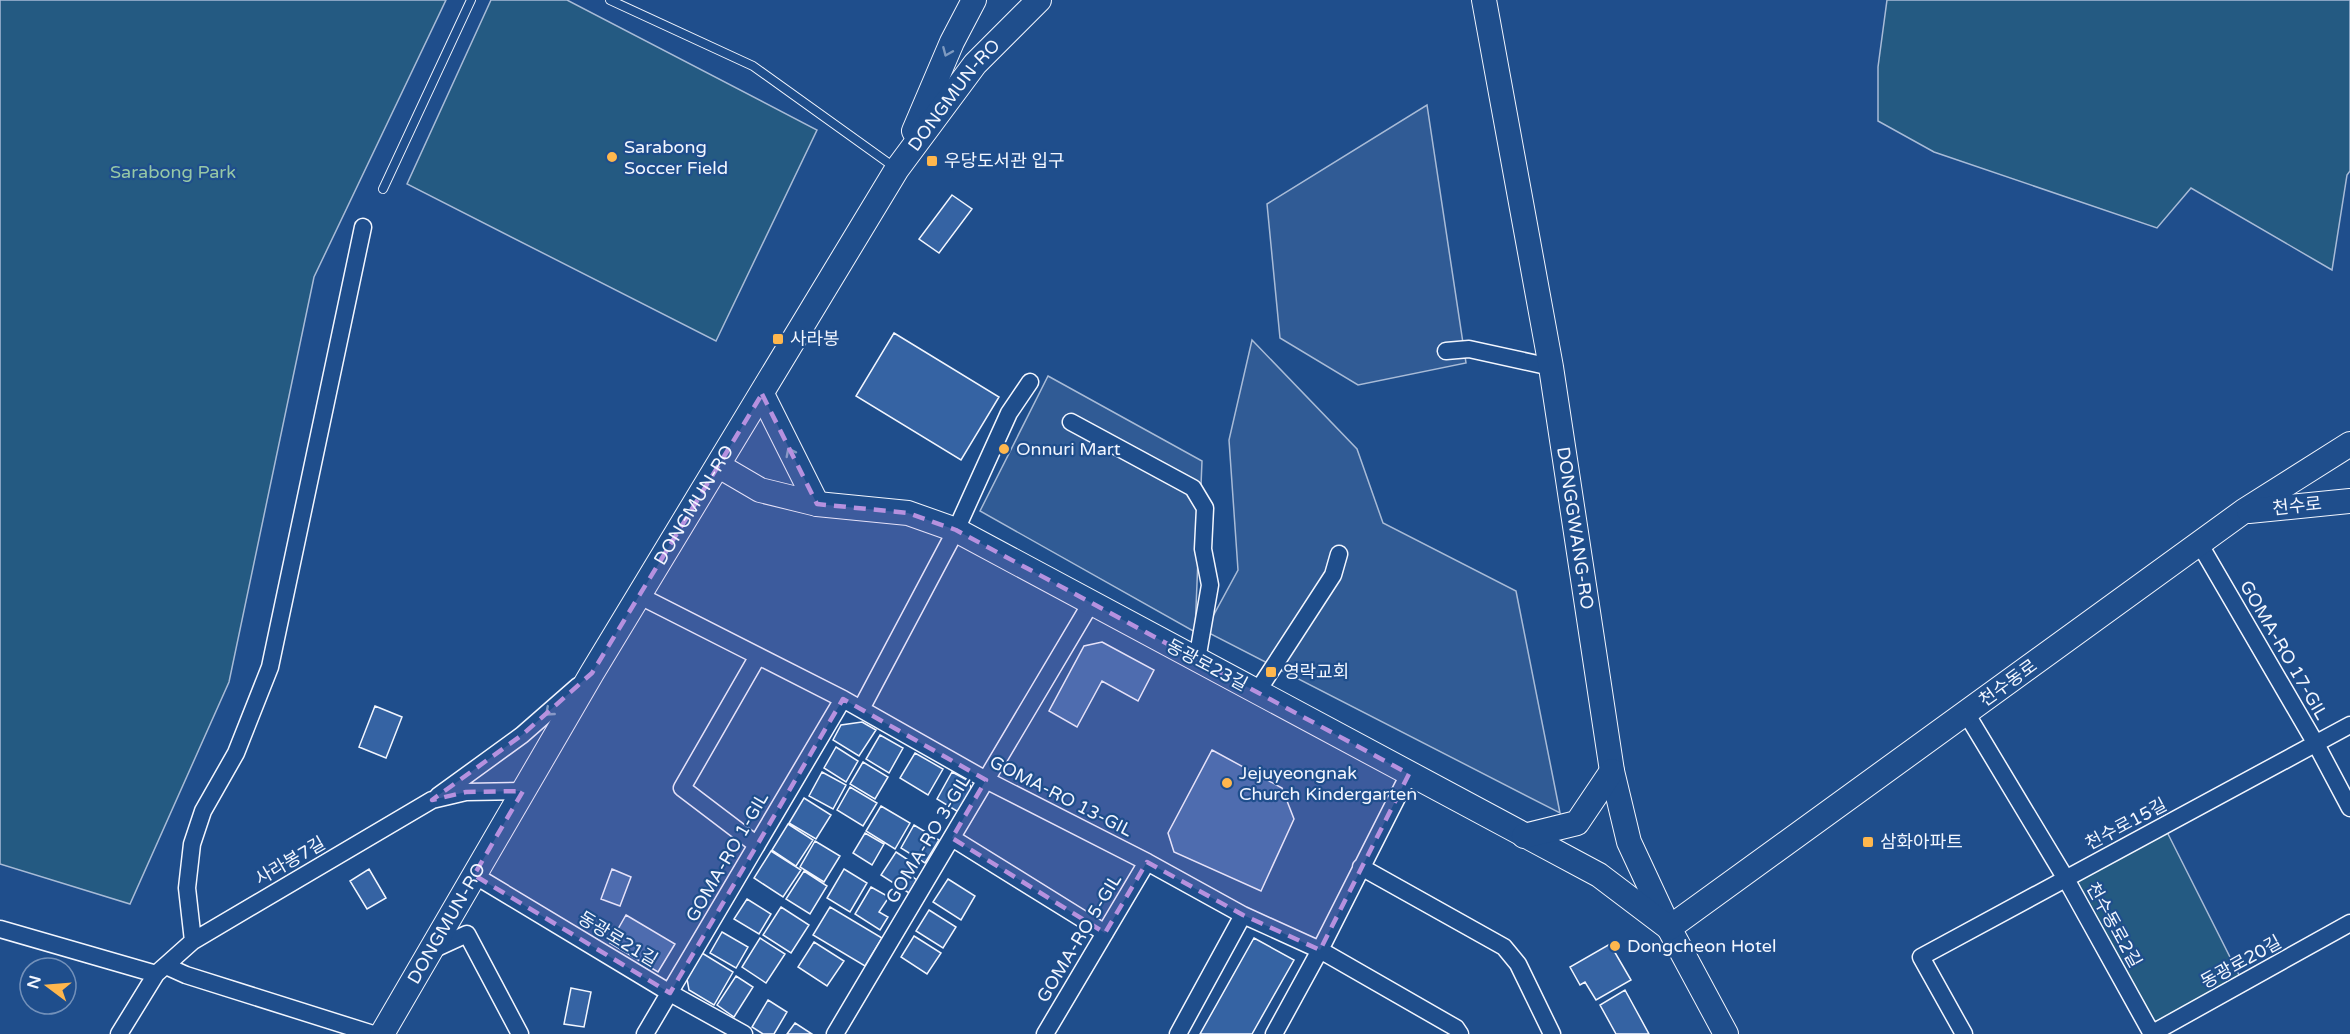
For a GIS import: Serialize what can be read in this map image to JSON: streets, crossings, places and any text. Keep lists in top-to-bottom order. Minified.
{"streets":{"main road":["DONGMUN-RO","천수로","DONGGWANG-RO","동광로23길","천수동로"],"street":["GOMA-RO 17-GIL","GOMA-RO 13-GIL","천수로15길","GOMA-RO 3-GIL","GOMA-RO 1-GIL","사라봉7길","천수동로2길","GOMA-RO 5-GIL","동광로21길","동광로20길"]},"crossings":[["DONGMUN-RO","동광로23길"],["DONGMUN-RO","GOMA-RO 13-GIL"],["DONGMUN-RO","사라봉7길"],["DONGMUN-RO","동광로21길"],["천수로","천수동로"],["DONGGWANG-RO","동광로23길"],["DONGGWANG-RO","천수동로"],["GOMA-RO 17-GIL","천수동로"],["GOMA-RO 17-GIL","천수로15길"],["동광로23길","천수동로"],["동광로23길","GOMA-RO 3-GIL"],["천수동로","천수동로2길"],["GOMA-RO 13-GIL","GOMA-RO 3-GIL"],["GOMA-RO 13-GIL","GOMA-RO 1-GIL"],["GOMA-RO 13-GIL","GOMA-RO 5-GIL"],["천수로15길","천수동로2길"],["GOMA-RO 1-GIL","동광로21길"],["천수동로2길","동광로20길"]],"parks":["Sarabong Park"],"places":{"other":["Sarabong Soccer Field","Onnuri Mart","Jejuyeongnak Church Kindergarten","Dongcheon Hotel"],"transit":["우당도서관 입구","사라봉","영락교회","삼화아파트"]},"north":"left"}
